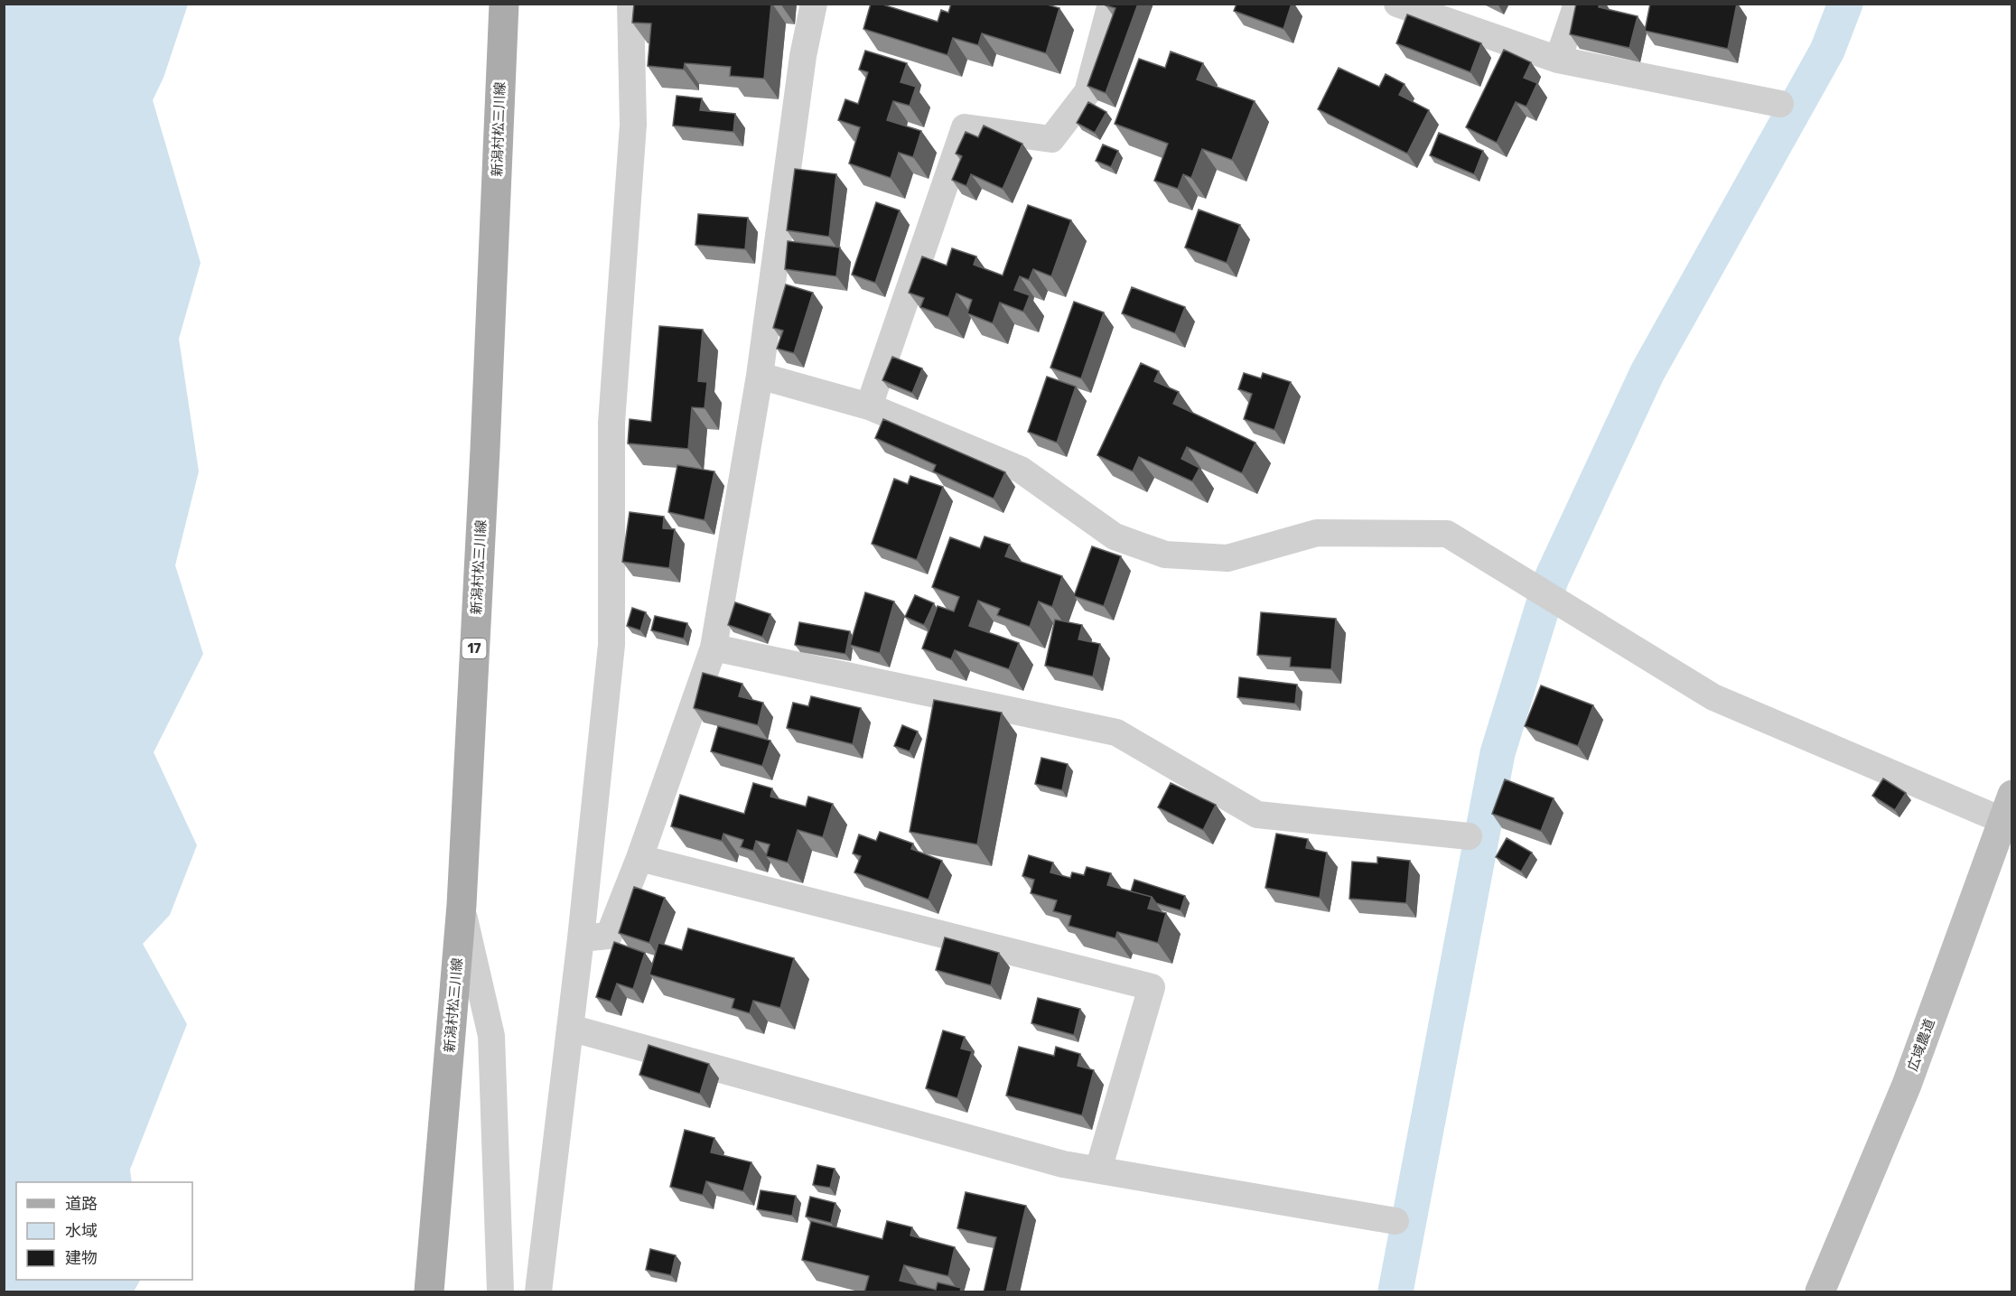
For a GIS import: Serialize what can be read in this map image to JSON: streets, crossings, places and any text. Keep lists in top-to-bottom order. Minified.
{"streets":{"main road":["新潟村松三川線","17"],"street":["広域農道"]},"legend":["道路","水域","建物"]}
